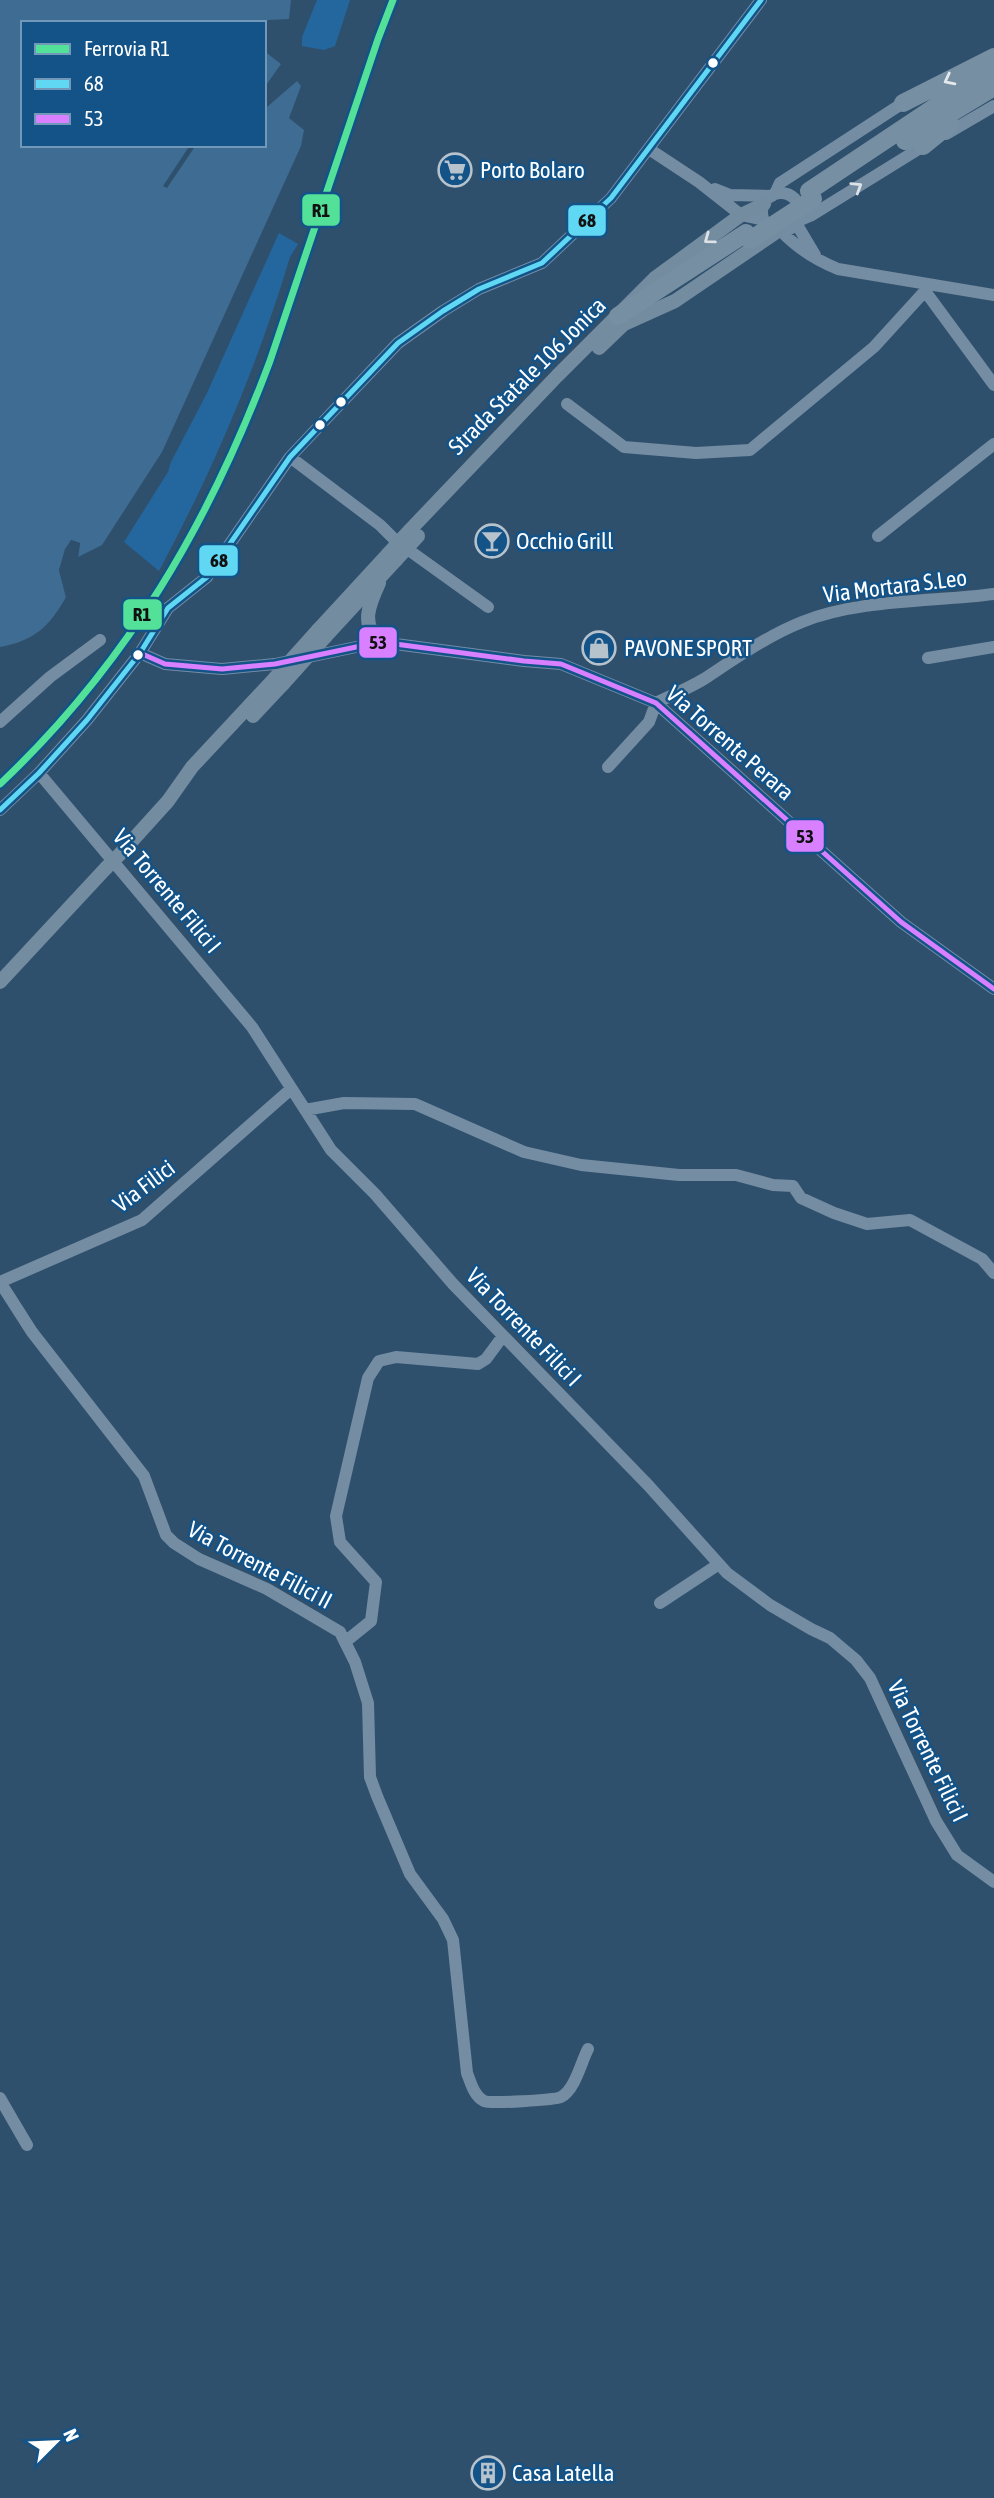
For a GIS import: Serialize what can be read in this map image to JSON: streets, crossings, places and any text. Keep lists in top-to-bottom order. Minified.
{"streets":{"highway":["Strada Statale 106 Jonica"],"street":["Via Mortara S.Leo","Via Torrente Perara","Via Torrente Filici I","Via Filici","Via Torrente Filici II"]},"crossings":[["Via Mortara S.Leo","Via Torrente Perara"],["Via Torrente Filici I","Via Filici"],["Via Filici","Via Torrente Filici II"]],"places":{"supermarket":["Porto Bolaro"],"bar":["Occhio Grill"],"shop":["PAVONE SPORT"],"building":["Casa Latella"]},"lines":["rail line R1","transit line 68","transit line 53"],"legend":["Ferrovia R1","68","53"],"north":"top right"}
